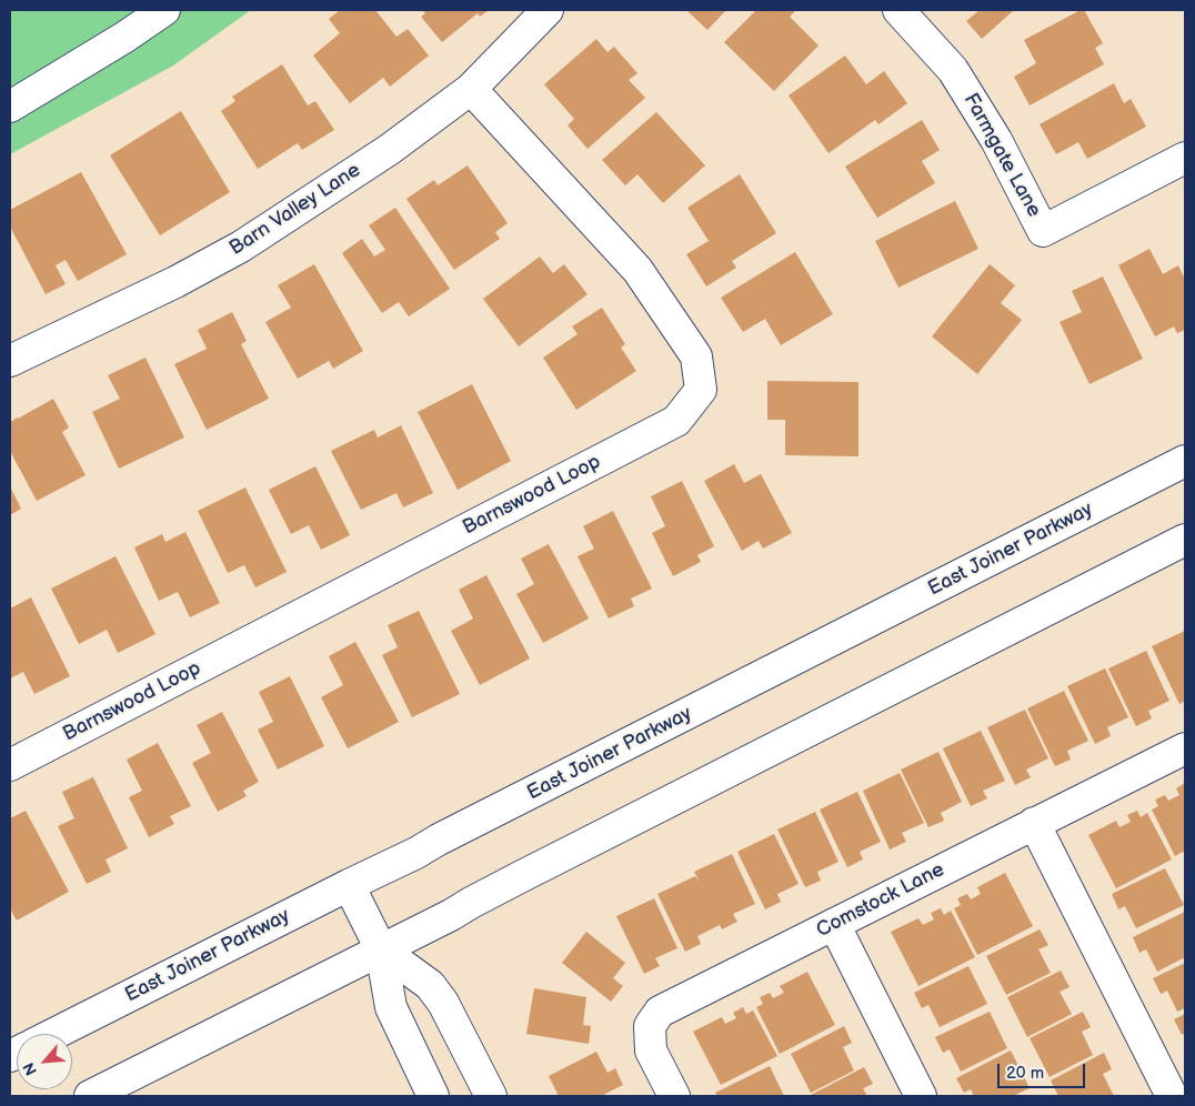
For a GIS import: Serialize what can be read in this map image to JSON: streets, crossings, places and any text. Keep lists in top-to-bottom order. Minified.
{"streets":{"street":["Farmgate Lane","Barn Valley Lane","Barnswood Loop","East Joiner Parkway","Comstock Lane"]},"crossings":[["Barn Valley Lane","Barnswood Loop"]],"scale_bar":"20 m","north":"bottom left"}
